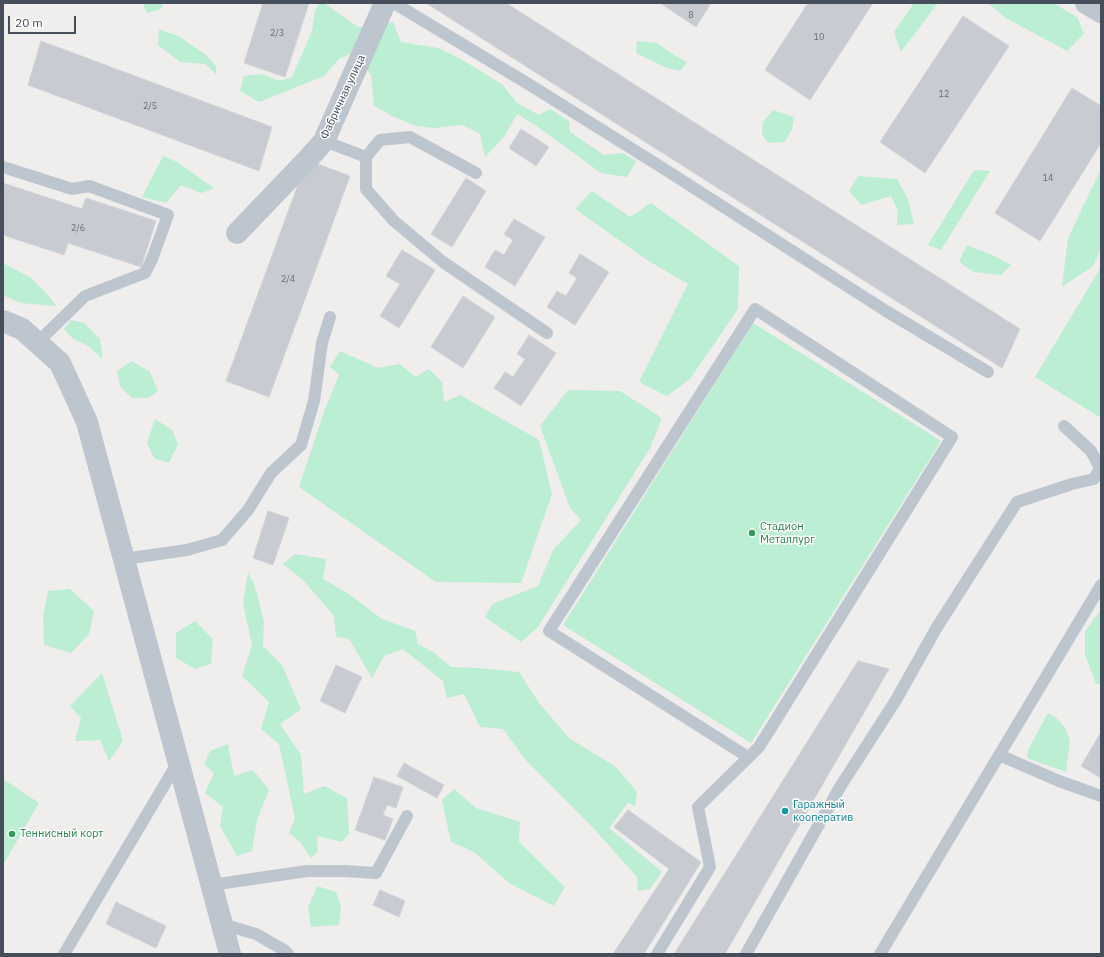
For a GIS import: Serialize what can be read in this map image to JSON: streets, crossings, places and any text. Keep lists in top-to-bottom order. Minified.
{"streets":{"street":["Фабричная улица"]},"places":["Стадион Металлург","Гаражный кооператив","Теннисный корт"],"house_numbers":["8","2/3","10","12","2/5","14","2/6","2/4"],"scale_bar":"20 m"}
